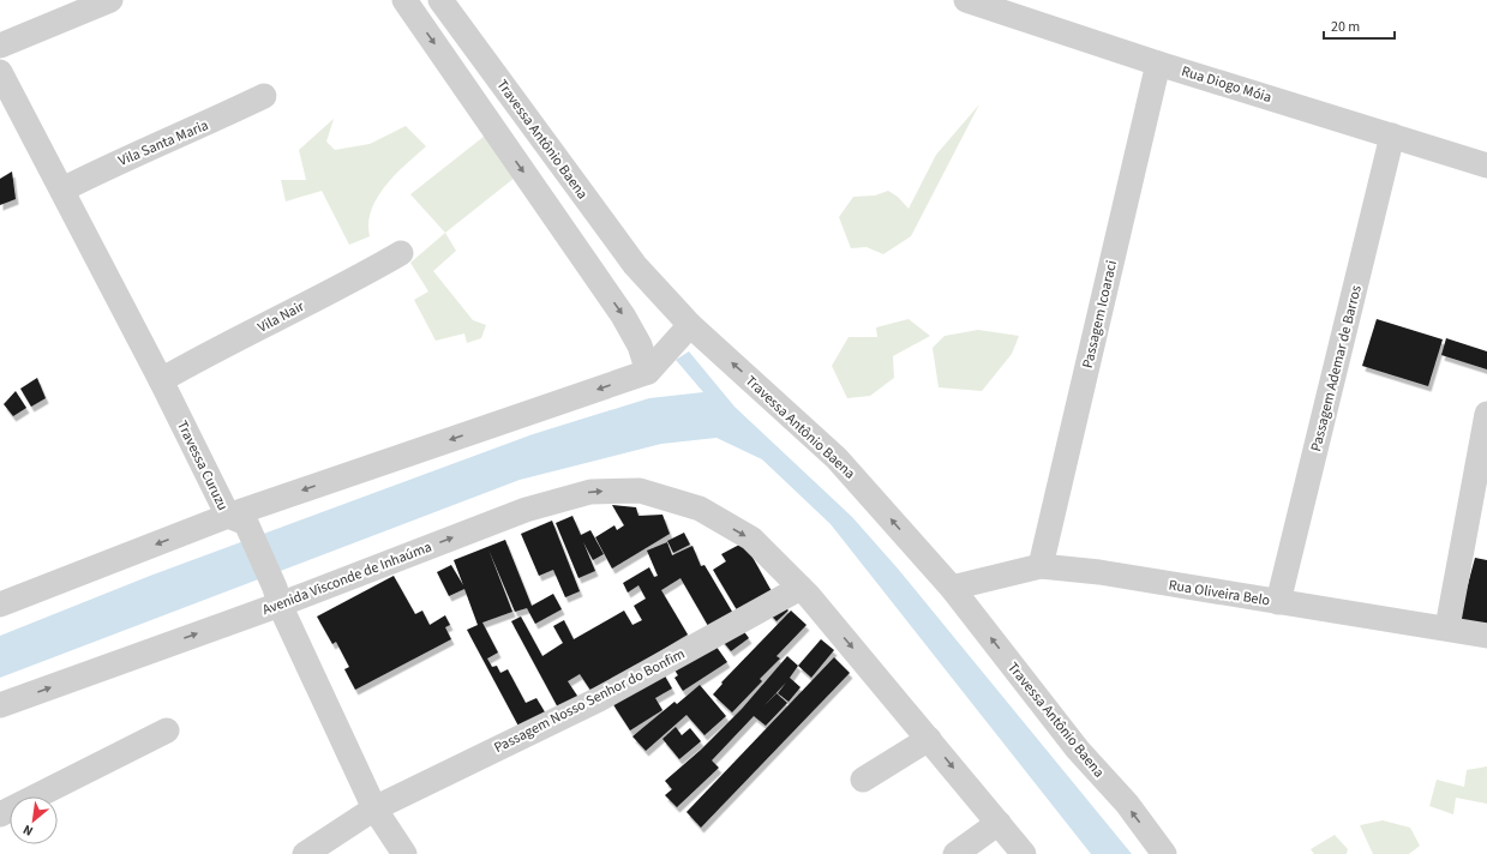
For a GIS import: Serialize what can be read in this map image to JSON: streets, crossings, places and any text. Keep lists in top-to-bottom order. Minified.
{"streets":{"street":["Rua Diogo Móia","Travessa Antônio Baena","Vila Santa Maria","Passagem Icoaraci","Vila Nair","Passagem Ademar de Barros","Travessa Curuzu","Avenida Visconde de Inhaúma","Rua Oliveira Belo","Passagem Nosso Senhor do Bonfim"]},"crossings":[["Rua Diogo Móia","Passagem Icoaraci"],["Rua Diogo Móia","Passagem Ademar de Barros"],["Travessa Antônio Baena","Rua Oliveira Belo"],["Vila Santa Maria","Travessa Curuzu"],["Passagem Icoaraci","Rua Oliveira Belo"],["Vila Nair","Travessa Curuzu"],["Passagem Ademar de Barros","Rua Oliveira Belo"],["Travessa Curuzu","Avenida Visconde de Inhaúma"],["Travessa Curuzu","Passagem Nosso Senhor do Bonfim"],["Avenida Visconde de Inhaúma","Passagem Nosso Senhor do Bonfim"]],"scale_bar":"20 m","north":"bottom left"}
